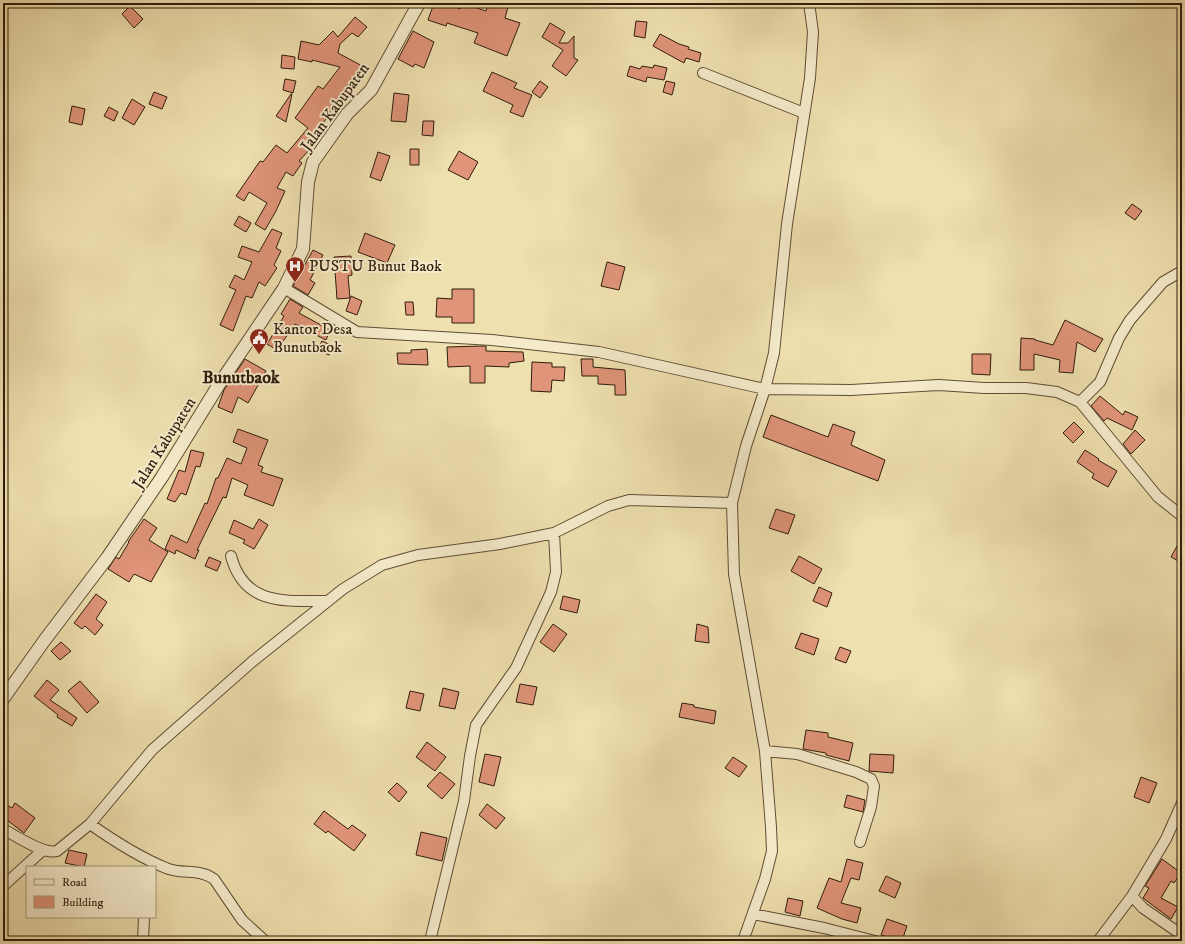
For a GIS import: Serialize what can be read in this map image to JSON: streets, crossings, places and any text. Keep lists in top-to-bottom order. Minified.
{"streets":{"street":["Jalan Kabupaten"]},"districts":["Bunutbaok"],"places":{"hospital":["PUSTU Bunut Baok"],"public building":["Kantor Desa Bunutbaok"]},"legend":["Road","Building"]}
